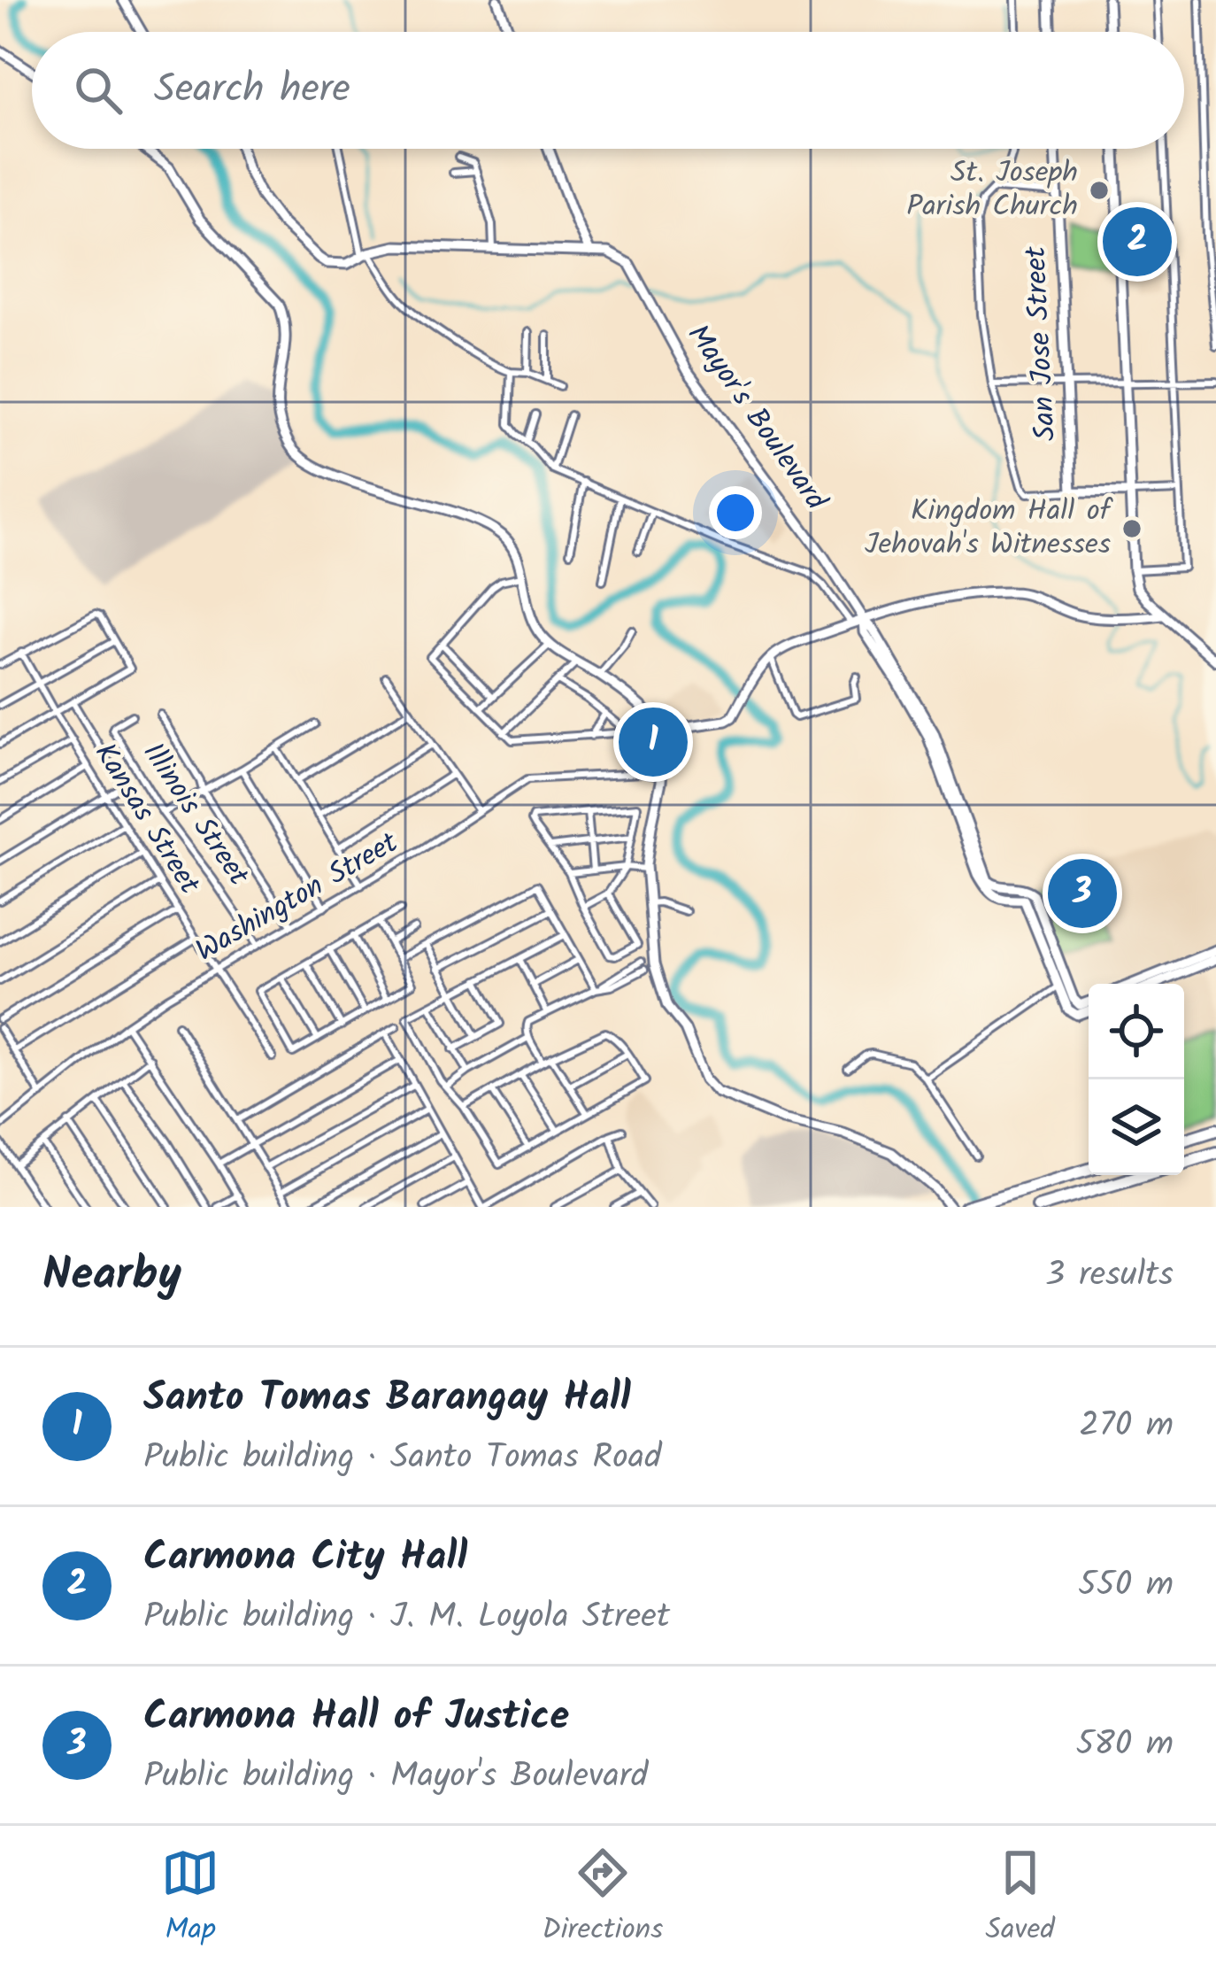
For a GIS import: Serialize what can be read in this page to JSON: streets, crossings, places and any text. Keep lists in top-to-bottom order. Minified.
{"streets":{"main road":["San Jose Street","Mayor's Boulevard"],"street":["Illinois Street","Kansas Street","Washington Street"]},"crossings":[["Illinois Street","Washington Street"],["Kansas Street","Washington Street"]],"places":["St. Joseph Parish Church","Kingdom Hall of Jehovah's Witnesses"],"page":{"search":"Search here","pins":["2","1","3"],"heading":["Nearby","3 results"],"list":[{"mark":"1","name":"Santo Tomas Barangay Hall","note":"Public building · Santo Tomas Road","value":"270 m"},{"mark":"2","name":"Carmona City Hall","note":"Public building · J. M. Loyola Street","value":"550 m"},{"mark":"3","name":"Carmona Hall of Justice","note":"Public building · Mayor's Boulevard","value":"580 m"}],"nav":["Map","Directions","Saved"]}}
